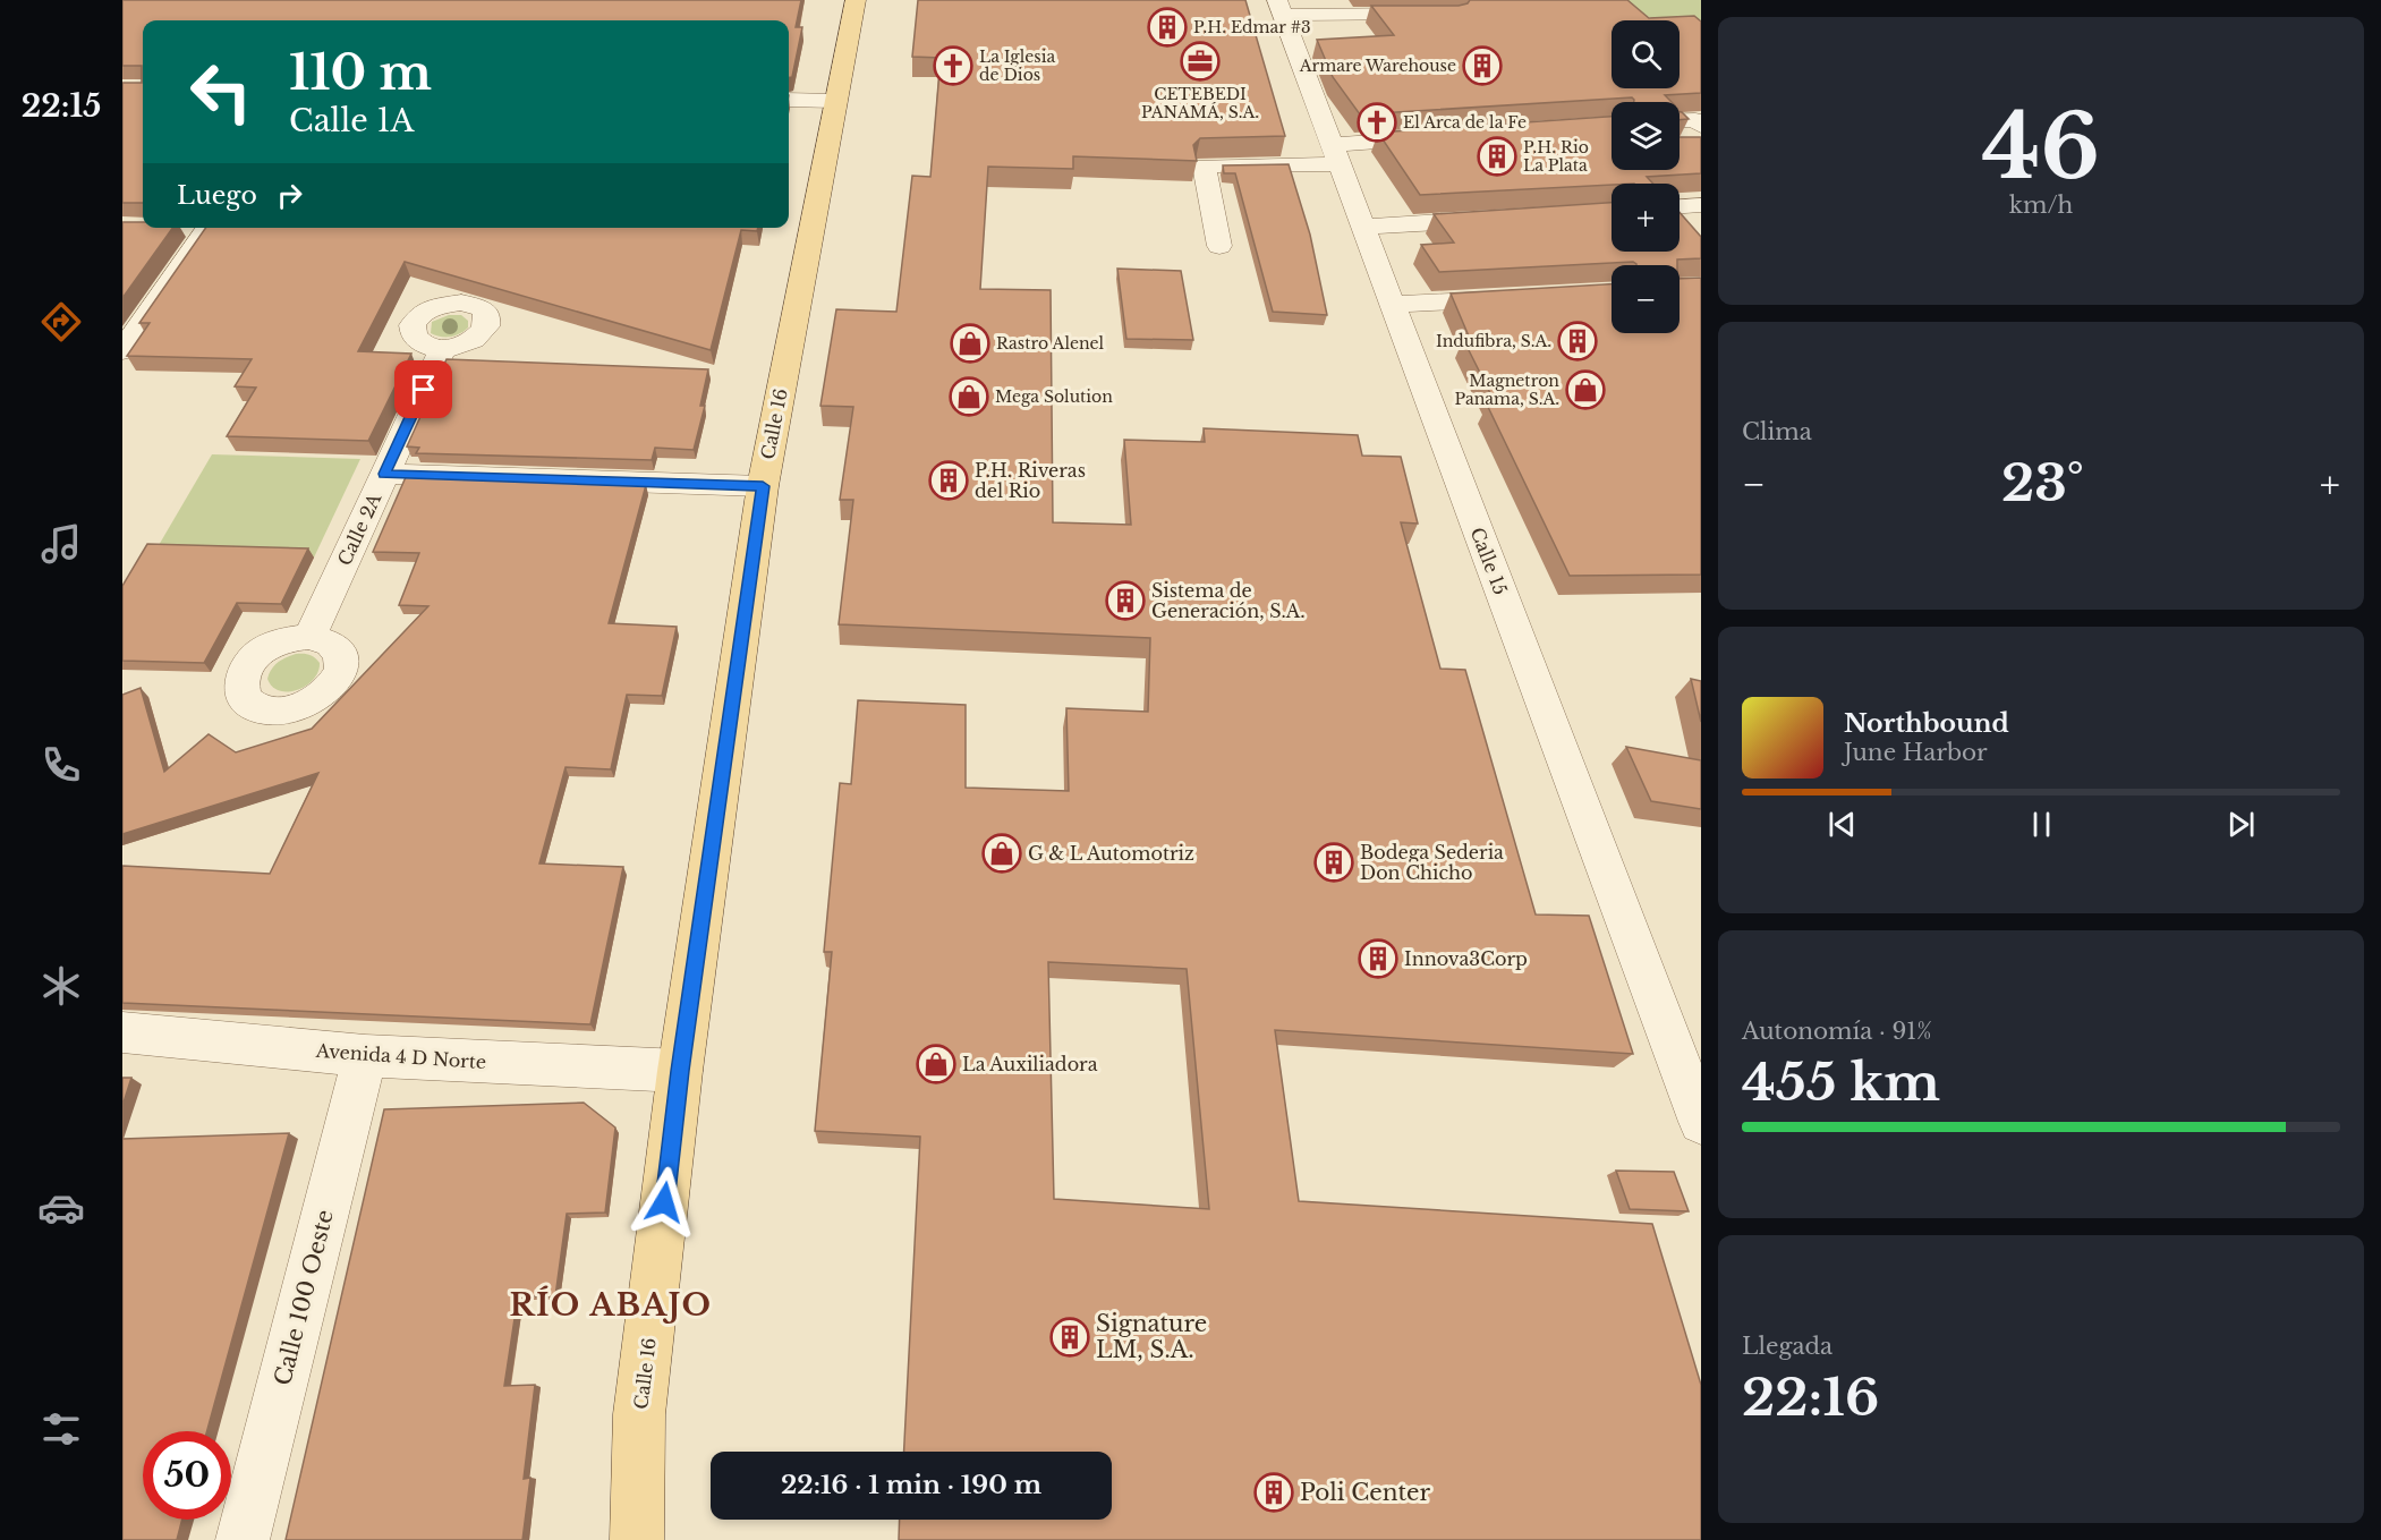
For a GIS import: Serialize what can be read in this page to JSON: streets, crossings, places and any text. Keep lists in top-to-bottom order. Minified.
{"streets":{"main road":["Calle 16"],"street":["Calle 2A","Calle 15","Avenida 4 D Norte","Calle 100 Oeste"]},"crossings":[["Calle 16","Avenida 4 D Norte"],["Avenida 4 D Norte","Calle 100 Oeste"]],"districts":["RÍO ABAJO"],"places":{"building":["P.H. Edmar #3","Armare Warehouse","P.H. Rio La Plata","Indufibra, S.A.","P.H. Riveras del Rio","Sistema de Generación, S.A.","Bodega Sederia Don Chicho","Innova3Corp","Signature LM, S.A.","Poli Center"],"office":["CETEBEDI PANAMÁ, S.A."],"church":["La Iglesia de Dios","El Arca de la Fe"],"shop":["Rastro Alenel","Magnetron Panama, S.A.","Mega Solution","G & L Automotriz","La Auxiliadora"]},"page":{"tabs":"22:15","tile":[["46","km/h"],"Clima",["Autonomía · 91%","455 km"],["Llegada","22:16"]],"map_buttons":["+","−"],"turn":["110 m","Calle 1A"],"then":"Luego","heat":["−","23°","+"],"song":["Northbound","June Harbor"],"limit":"50","trip":"22:16 · 1 min · 190 m"}}
